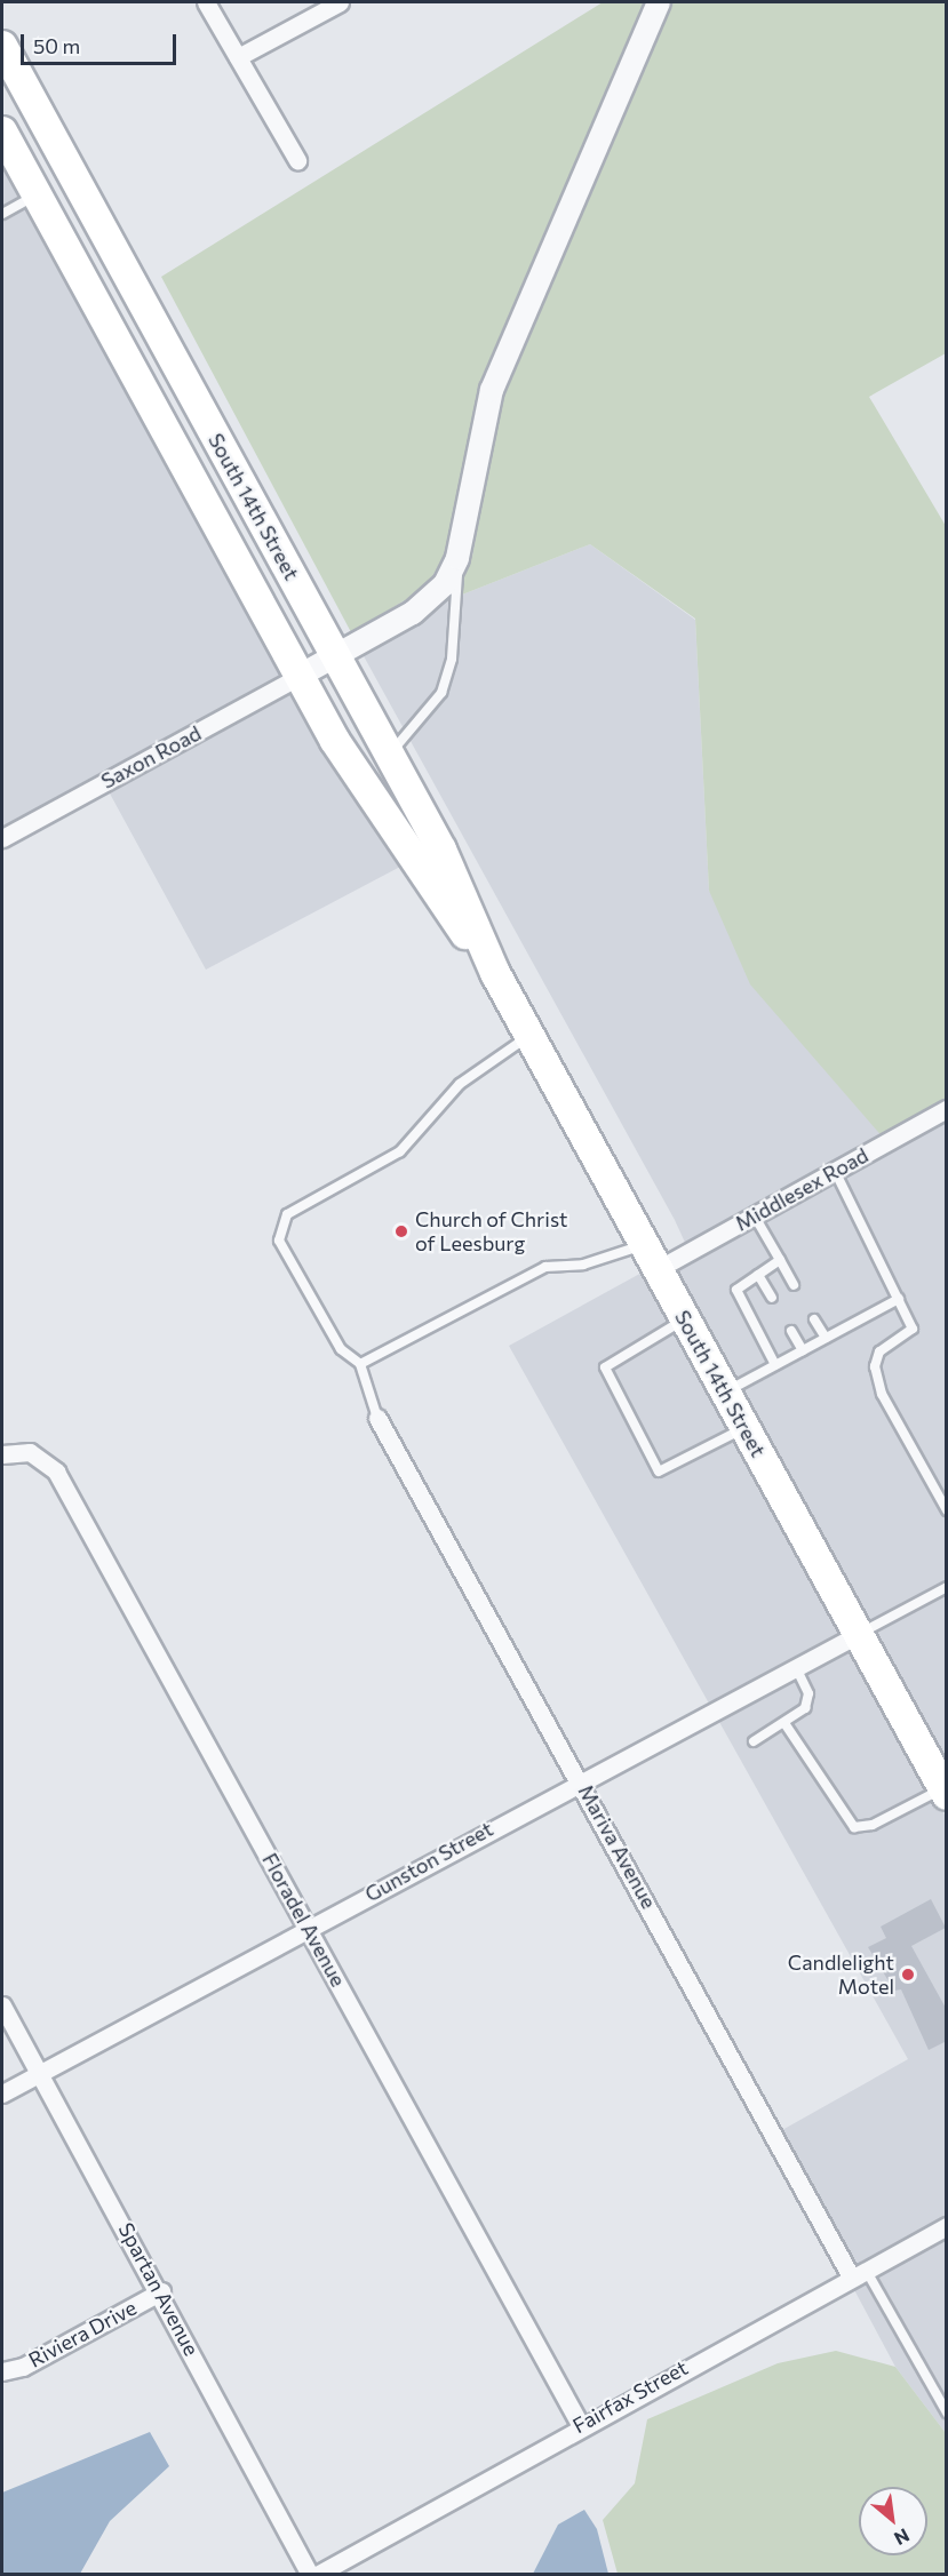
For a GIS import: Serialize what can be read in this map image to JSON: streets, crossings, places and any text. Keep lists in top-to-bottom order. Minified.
{"streets":{"highway":["South 14th Street"],"street":["Saxon Road","Middlesex Road","Mariva Avenue","Gunston Street","Floradel Avenue","Spartan Avenue","Riviera Drive","Fairfax Street"]},"crossings":[["South 14th Street","Saxon Road"],["South 14th Street","Middlesex Road"],["South 14th Street","Gunston Street"],["Mariva Avenue","Gunston Street"],["Mariva Avenue","Fairfax Street"],["Gunston Street","Floradel Avenue"],["Gunston Street","Spartan Avenue"],["Floradel Avenue","Fairfax Street"],["Spartan Avenue","Riviera Drive"]],"places":["Church of Christ of Leesburg","Candlelight Motel"],"scale_bar":"50 m","north":"bottom right"}
